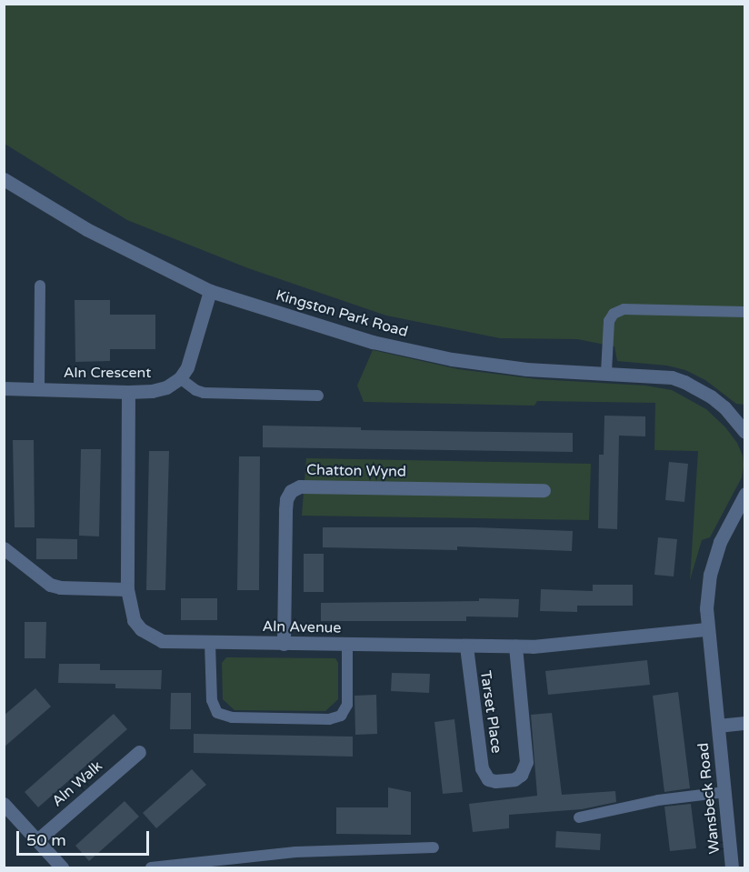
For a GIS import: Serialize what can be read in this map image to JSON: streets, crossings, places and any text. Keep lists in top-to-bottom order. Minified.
{"streets":{"street":["Kingston Park Road","Aln Crescent","Chatton Wynd","Aln Avenue","Tarset Place","Aln Walk","Wansbeck Road"]},"crossings":[["Aln Crescent","Aln Avenue"],["Chatton Wynd","Aln Avenue"],["Aln Avenue","Tarset Place"],["Aln Avenue","Wansbeck Road"]],"scale_bar":"50 m"}
